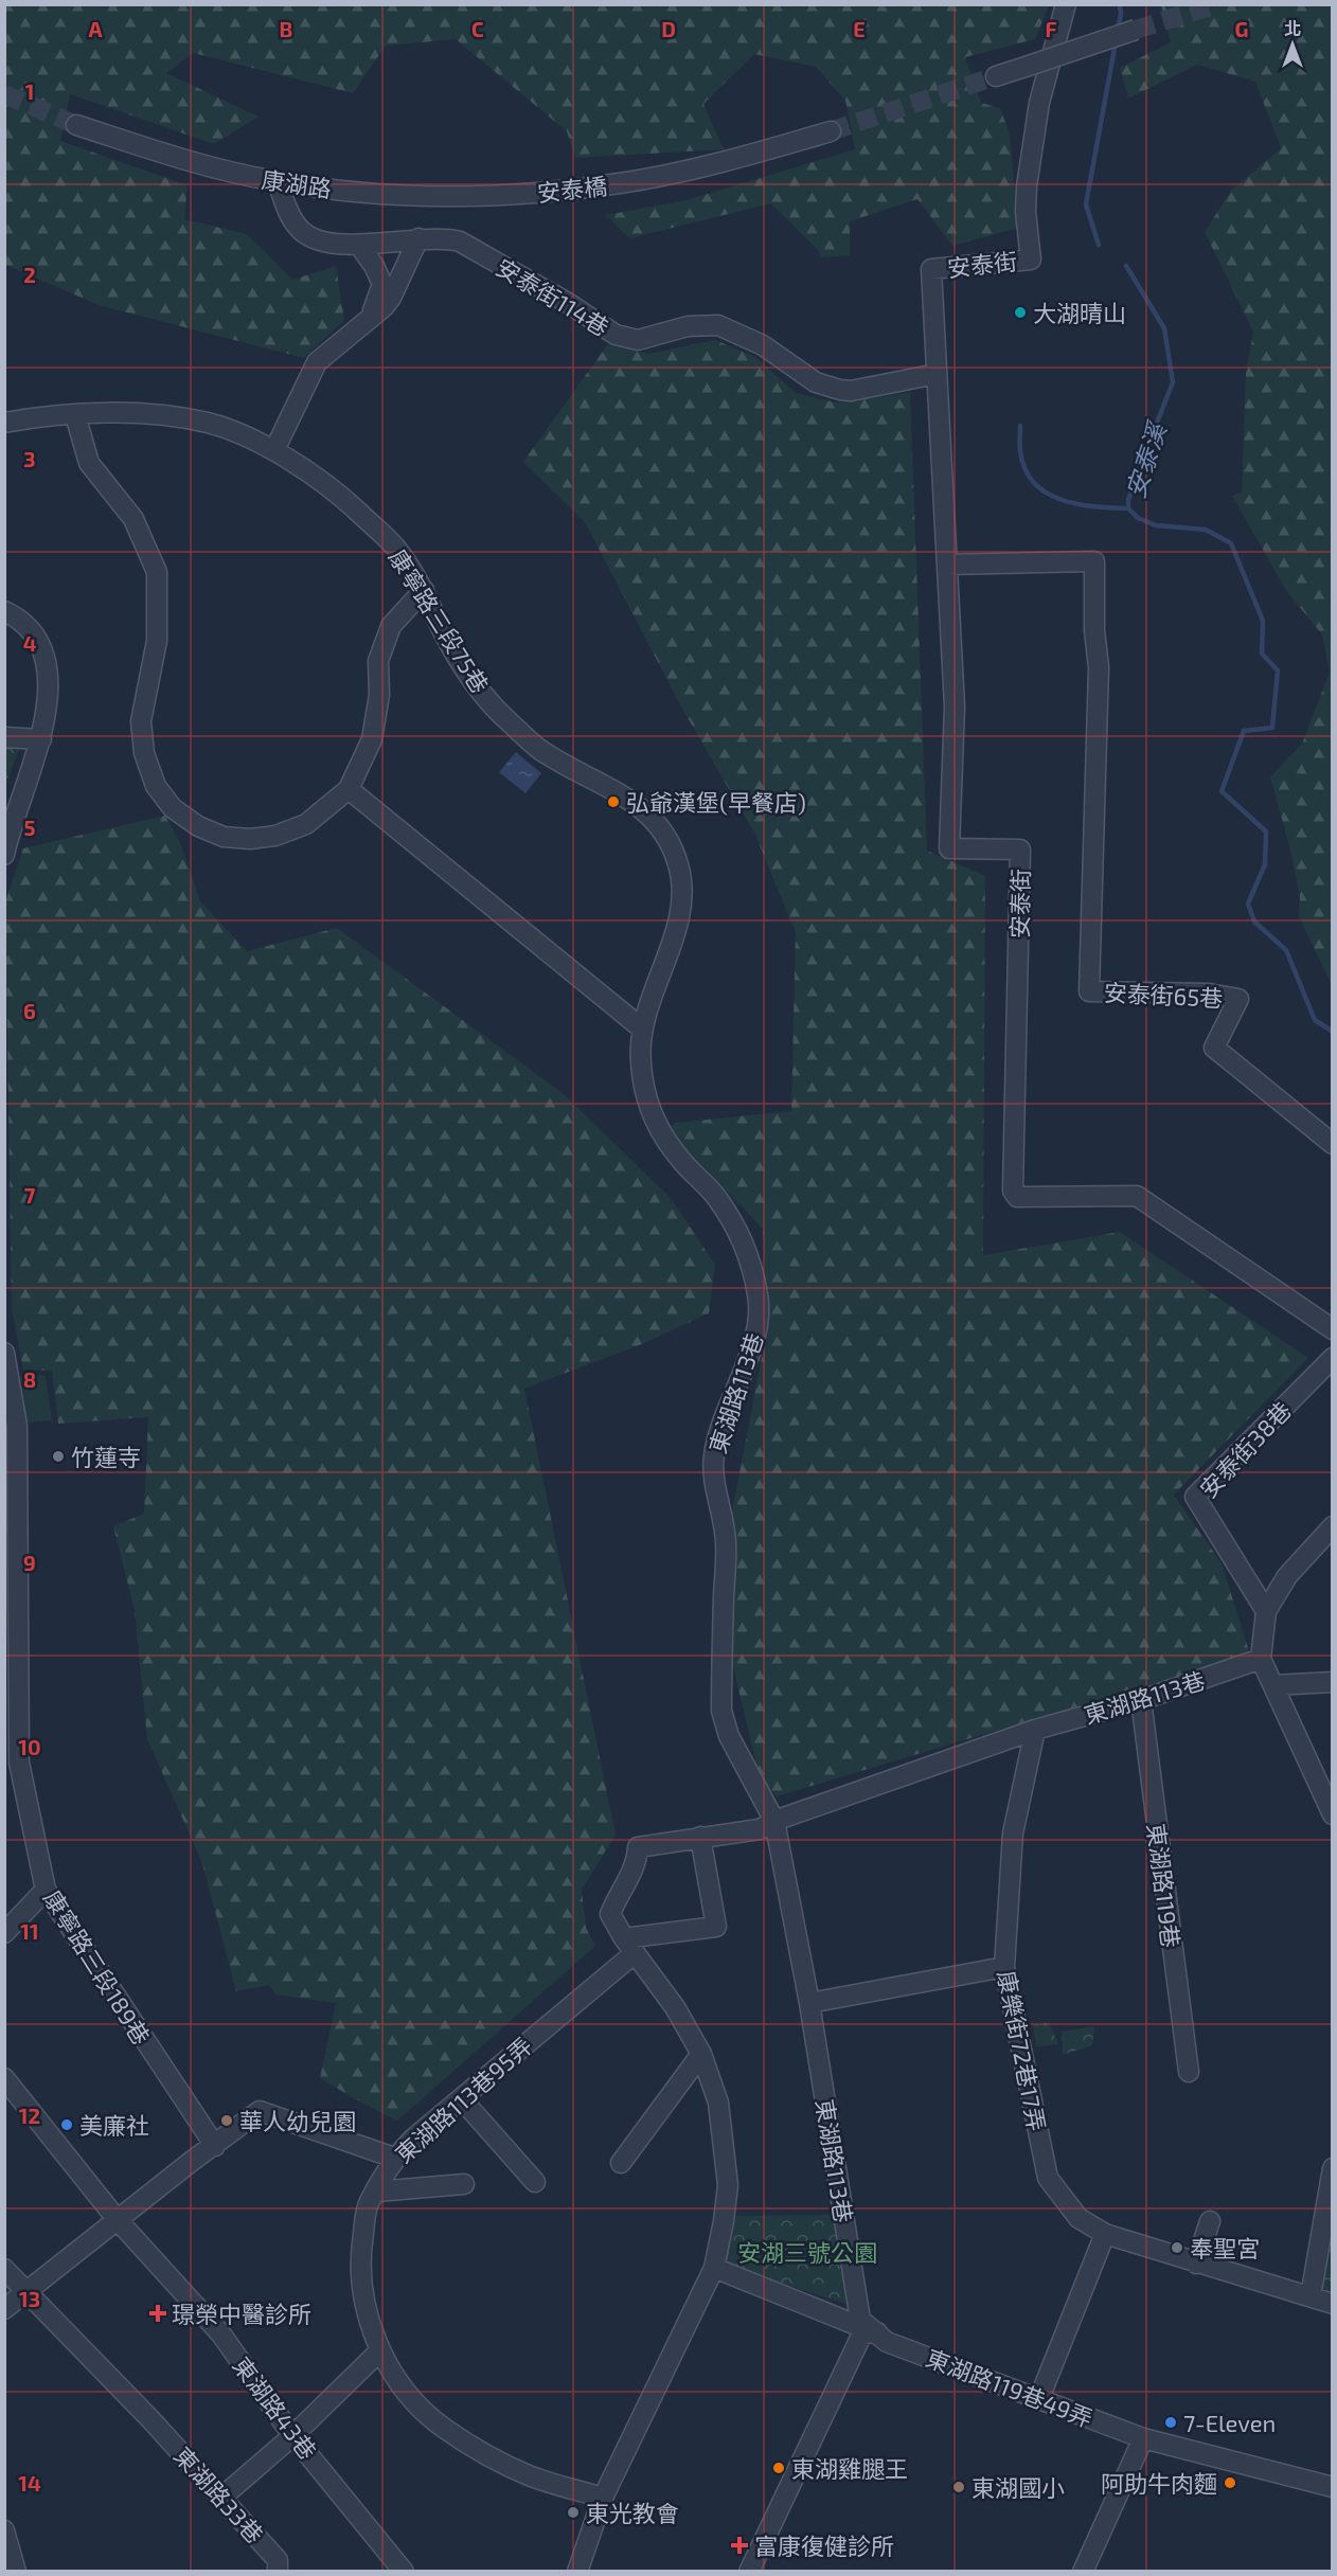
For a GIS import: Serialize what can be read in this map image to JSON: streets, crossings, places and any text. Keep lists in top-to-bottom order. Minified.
{"streets":{"street":["康湖路","安泰橋","安泰街","安泰街114巷","康寧路三段75巷","安泰街65巷","東湖路113巷","安泰街38巷","東湖路119巷","康寧路三段189巷","康樂街72巷17弄","東湖路113巷95弄","東湖路119巷49弄","東湖路43巷","東湖路33巷"]},"crossings":[["康湖路","安泰橋"],["康湖路","安泰街114巷"],["安泰街","安泰街114巷"],["安泰街","安泰街65巷"],["康寧路三段75巷","東湖路113巷"],["東湖路113巷","東湖路119巷"],["東湖路113巷","康樂街72巷17弄"],["東湖路113巷","東湖路119巷49弄"]],"water":["安泰溪"],"parks":["安湖三號公園"],"places":{"other":["大湖晴山","弘爺漢堡(早餐店)","竹蓮寺","華人幼兒園","美廉社","奉聖宮","7-Eleven","東湖雞腿王","阿助牛肉麵","東湖國小","東光教會"],"health":["璟榮中醫診所","富康復健診所"]},"north":"top","grid":{"columns":["A","B","C","D","E","F","G"],"rows":["1","2","3","4","5","6","7","8","9","10","11","12","13","14"]}}
